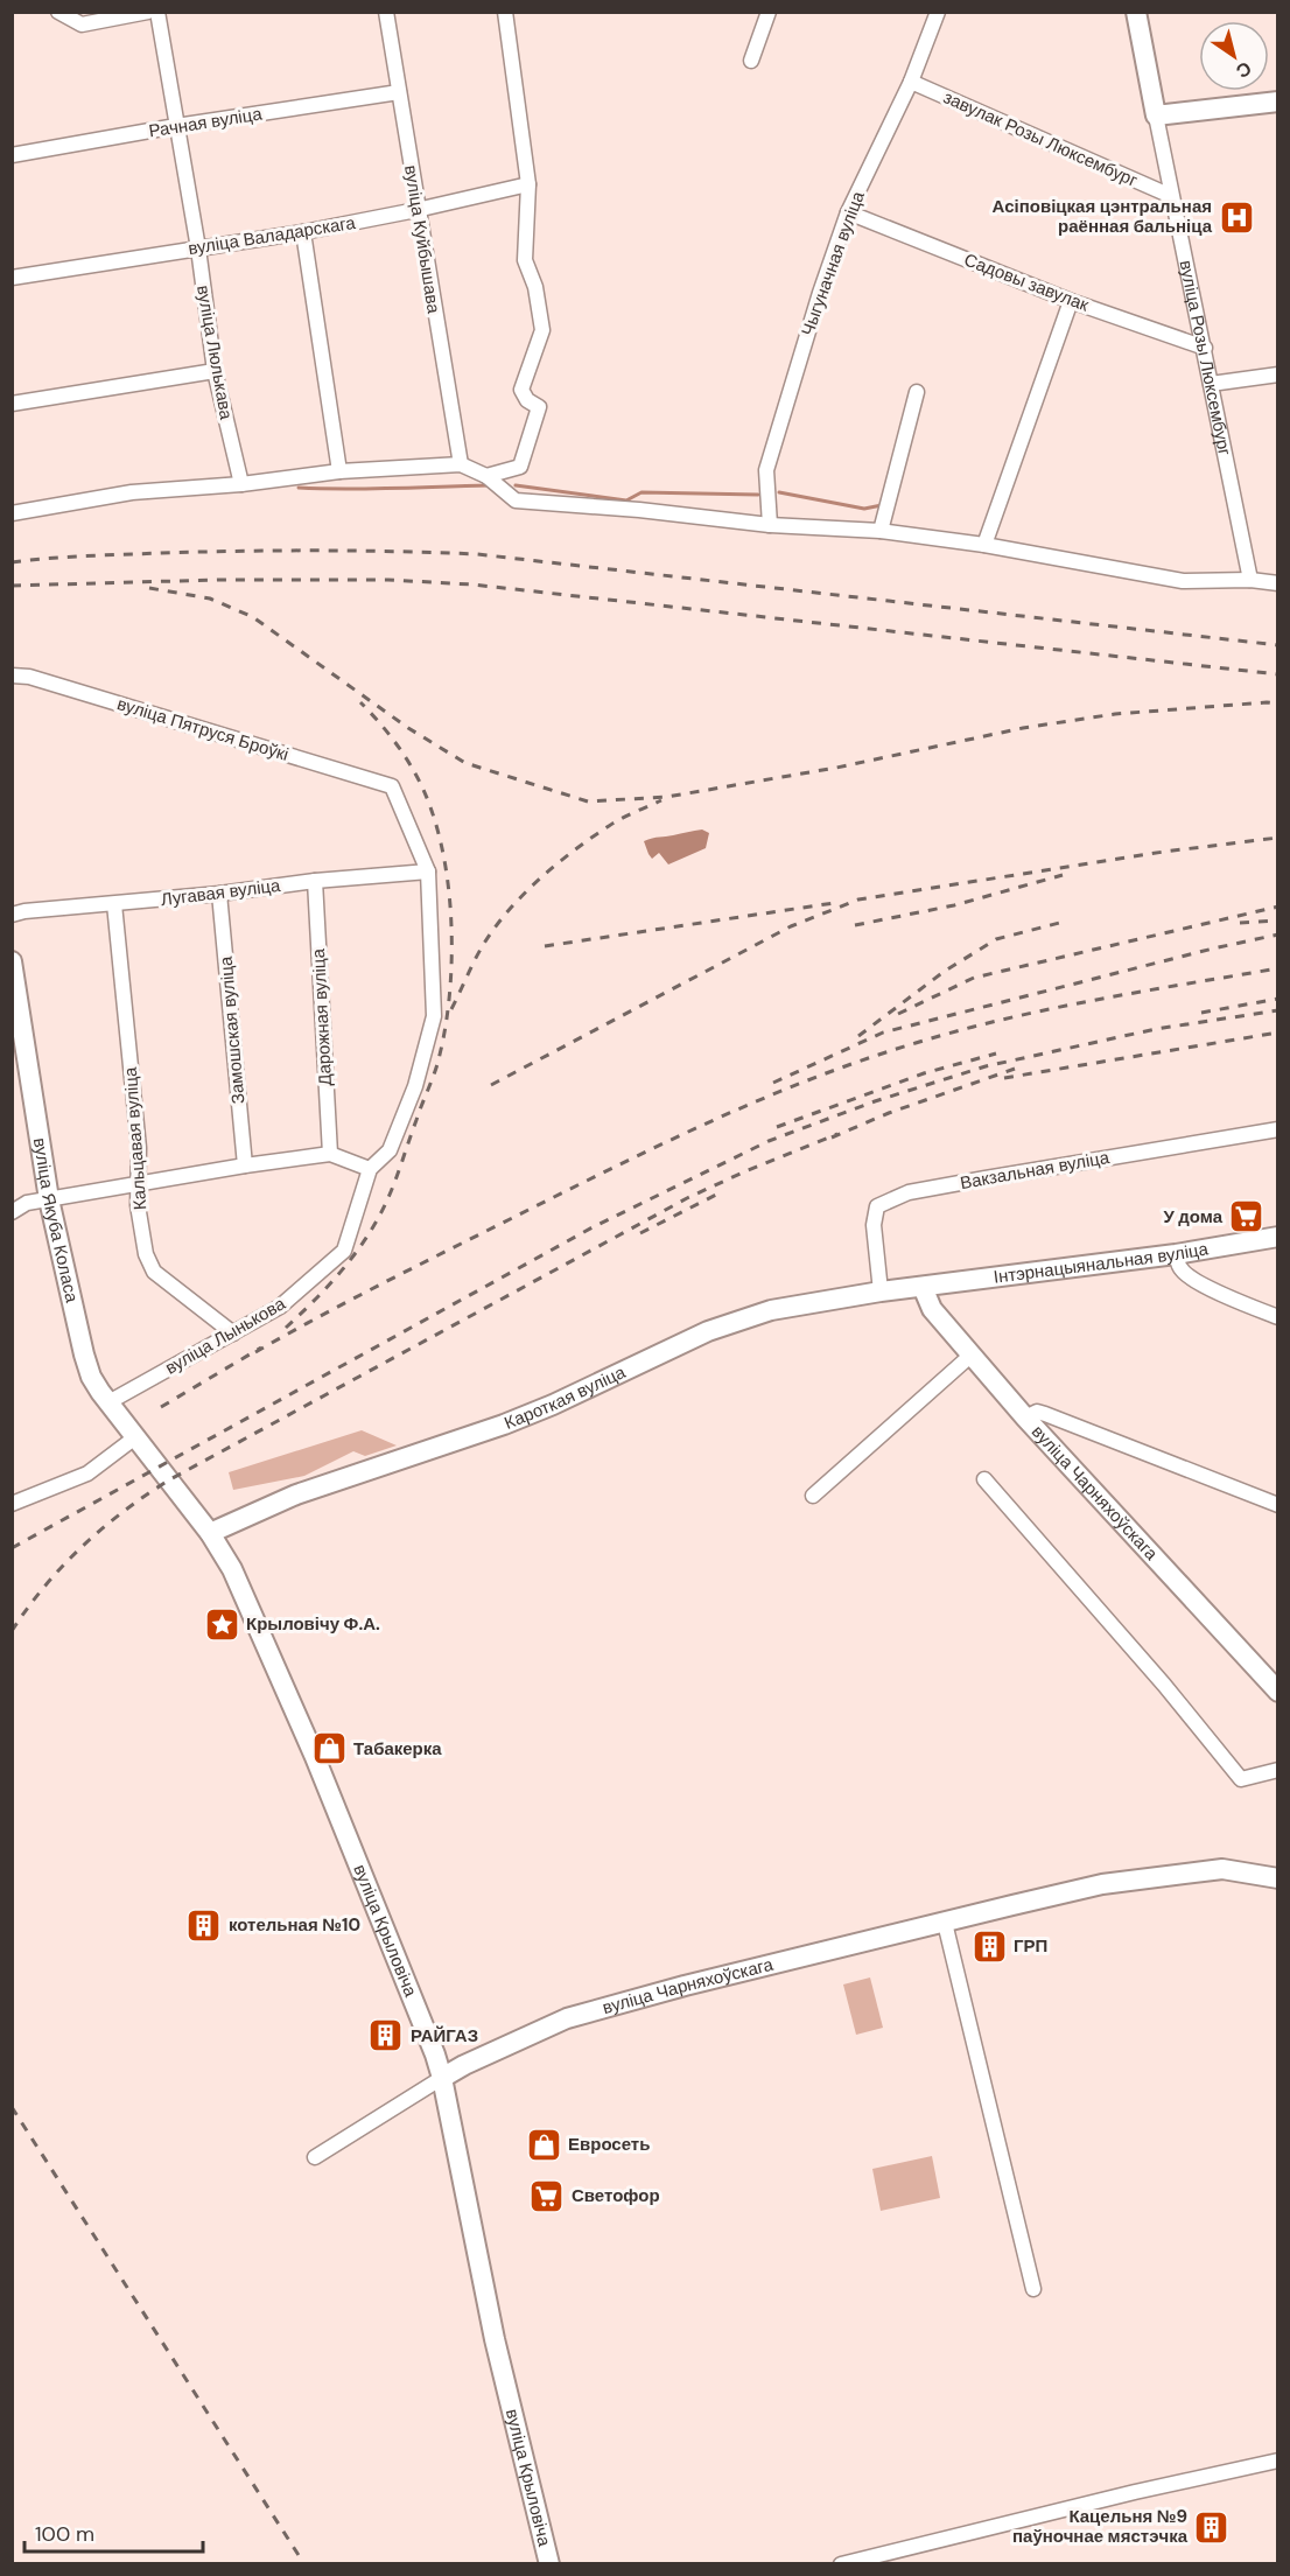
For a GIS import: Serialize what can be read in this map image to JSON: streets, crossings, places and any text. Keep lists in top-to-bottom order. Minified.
{"streets":{"street":["Рачная вуліца","завулак Розы Люксембург","вуліца Валадарскага","вуліца Куйбышава","Чыгуначная вуліца","Садовы завулак","вуліца Люлькава","вуліца Розы Люксембург","вуліца Пятруся Броўкі","Лугавая вуліца","Дарожная вуліца","Замошская вуліца","Кальцавая вуліца","Вакзальная вуліца","вуліца Якуба Коласа","Інтэрнацыянальная вуліца","вуліца Лынькова","Кароткая вуліца","вуліца Чарняхоўскага","вуліца Крыловіча"]},"crossings":[["Рачная вуліца","вуліца Куйбышава"],["Рачная вуліца","вуліца Люлькава"],["завулак Розы Люксембург","Чыгуначная вуліца"],["завулак Розы Люксембург","вуліца Розы Люксембург"],["вуліца Валадарскага","вуліца Куйбышава"],["вуліца Валадарскага","вуліца Люлькава"],["Чыгуначная вуліца","Садовы завулак"],["Садовы завулак","вуліца Розы Люксембург"],["вуліца Пятруся Броўкі","вуліца Лынькова"],["Лугавая вуліца","Дарожная вуліца"],["Лугавая вуліца","Замошская вуліца"],["Лугавая вуліца","Кальцавая вуліца"],["Лугавая вуліца","вуліца Лынькова"],["Кальцавая вуліца","вуліца Лынькова"],["Вакзальная вуліца","Кароткая вуліца"],["вуліца Якуба Коласа","вуліца Лынькова"],["вуліца Якуба Коласа","вуліца Крыловіча"],["Інтэрнацыянальная вуліца","Кароткая вуліца"],["Інтэрнацыянальная вуліца","вуліца Чарняхоўскага"],["Кароткая вуліца","вуліца Чарняхоўскага"],["Кароткая вуліца","вуліца Крыловіча"],["вуліца Чарняхоўскага","вуліца Крыловіча"]],"places":{"hospital":["Асіповіцкая цэнтральная раённая бальніца"],"supermarket":["У дома","Светофор"],"place":["Крыловічу Ф.А."],"shop":["Табакерка","Евросеть"],"building":["котельная №10","ГРП","РАЙГАЗ","Кацельня №9 паўночнае мястэчка"]},"scale_bar":"100 m","north":"bottom right"}
